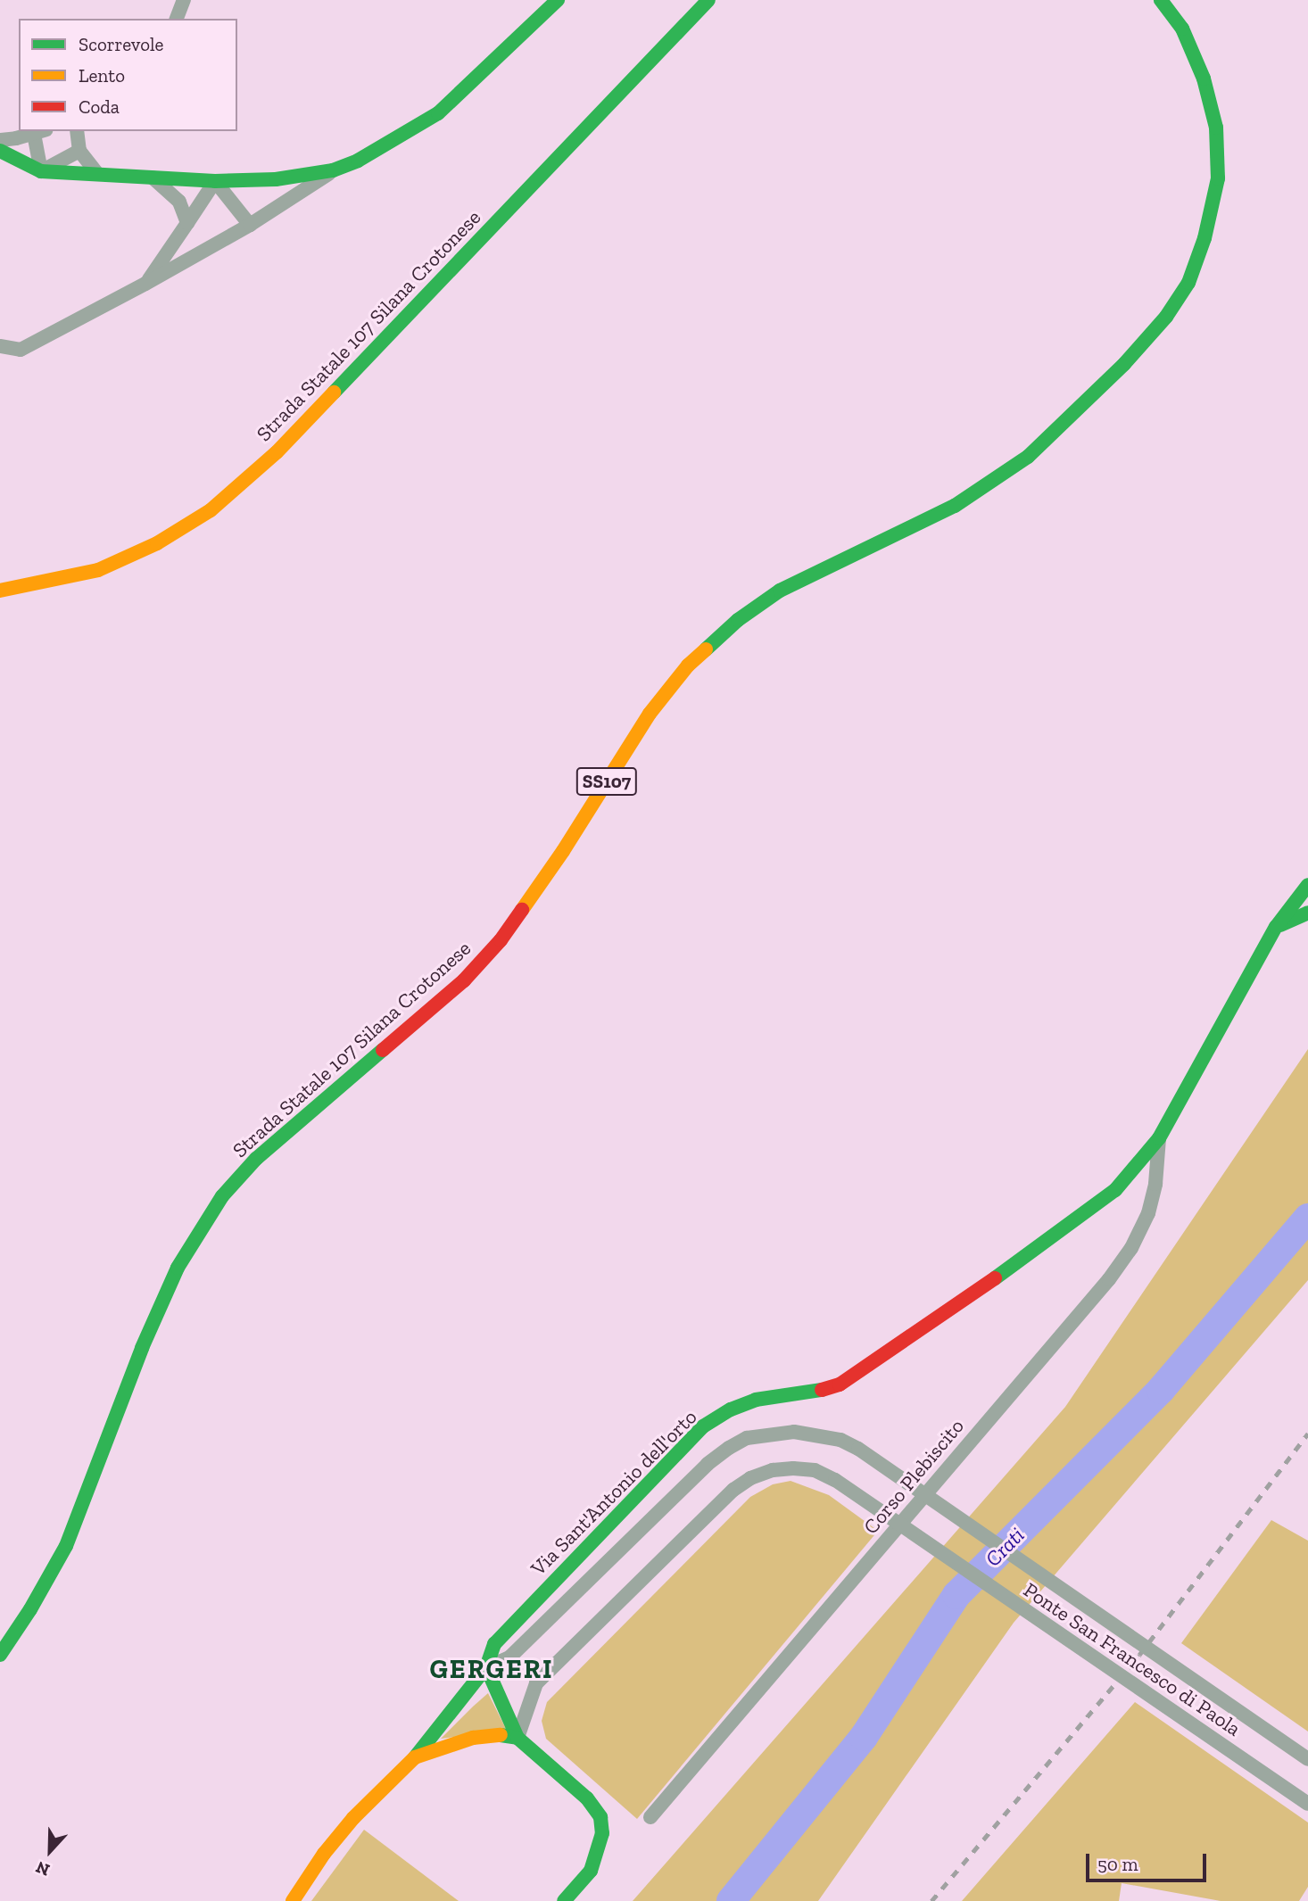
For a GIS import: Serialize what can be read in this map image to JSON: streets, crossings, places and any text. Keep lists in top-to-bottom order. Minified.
{"streets":{"main road":["Strada Statale 107 Silana Crotonese","SS107","Via Sant'Antonio dell'orto"],"street":["Corso Plebiscito","Ponte San Francesco di Paola"]},"crossings":[["Corso Plebiscito","Via Sant'Antonio dell'orto"],["Via Sant'Antonio dell'orto","Ponte San Francesco di Paola"]],"districts":["GERGERI"],"water":["Crati"],"legend":["Scorrevole","Lento","Coda"],"scale_bar":"50 m","north":"bottom"}
